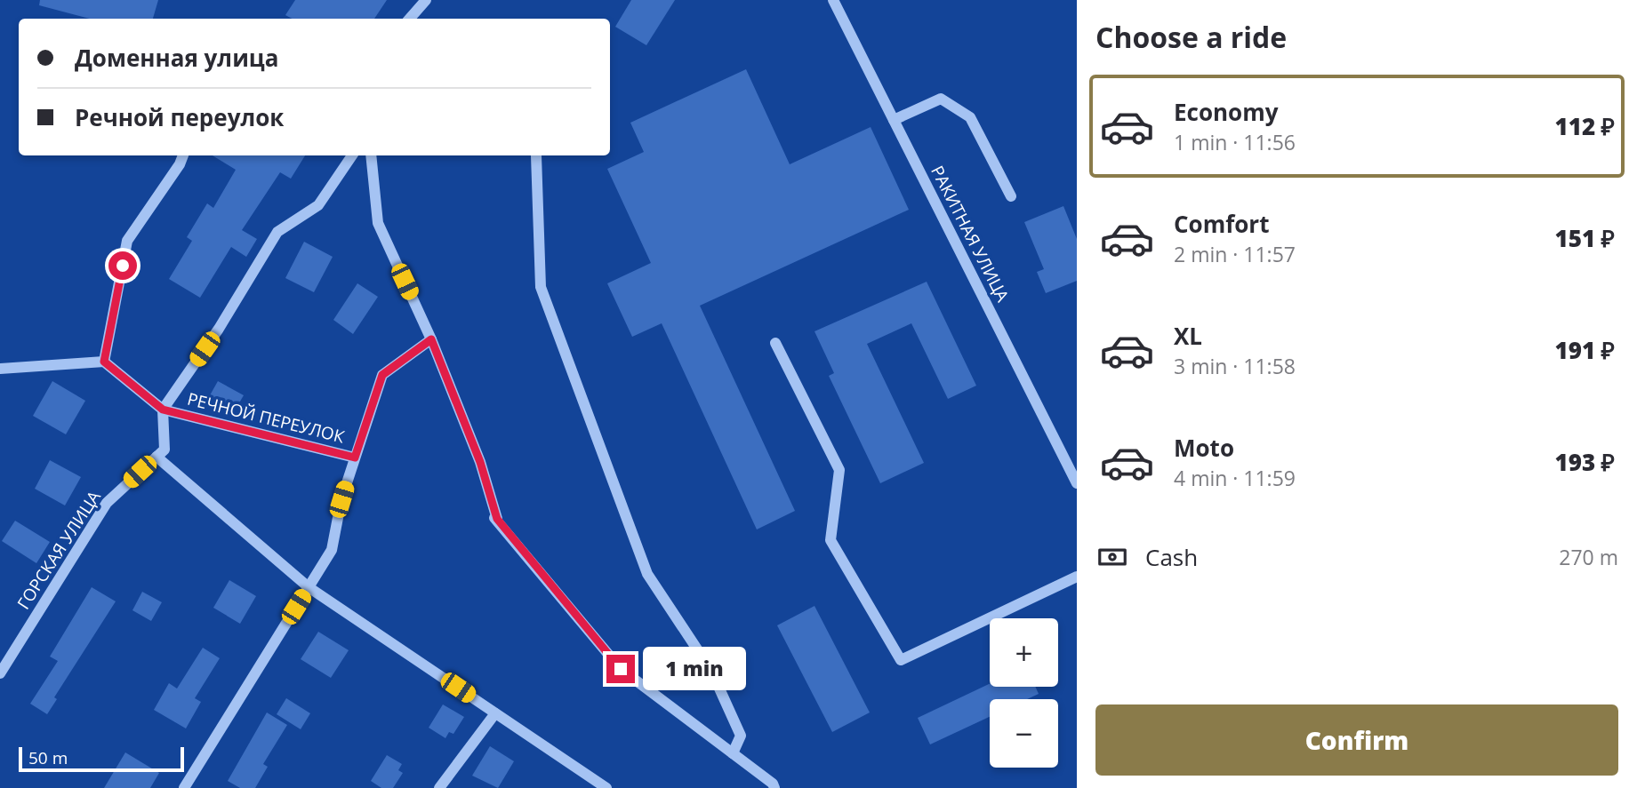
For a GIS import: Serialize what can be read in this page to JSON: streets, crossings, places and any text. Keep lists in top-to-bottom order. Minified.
{"streets":{"street":["РАКИТНАЯ УЛИЦА","РЕЧНОЙ ПЕРЕУЛОК","ГОРСКАЯ УЛИЦА"]},"scale_bar":"50 m","page":{"heading":"Choose a ride","banner":["Доменная улица","Речной переулок"],"list":[{"name":"Economy","note":"1 min · 11:56","value":"112 ₽"},{"name":"Comfort","note":"2 min · 11:57","value":"151 ₽"},{"name":"XL","note":"3 min · 11:58","value":"191 ₽"},{"name":"Moto","note":"4 min · 11:59","value":"193 ₽"}],"pay":["Cash","270 m"],"map_buttons":["+","−"],"bubble":"1 min","buttons":"Confirm","scale":"50 m"}}
